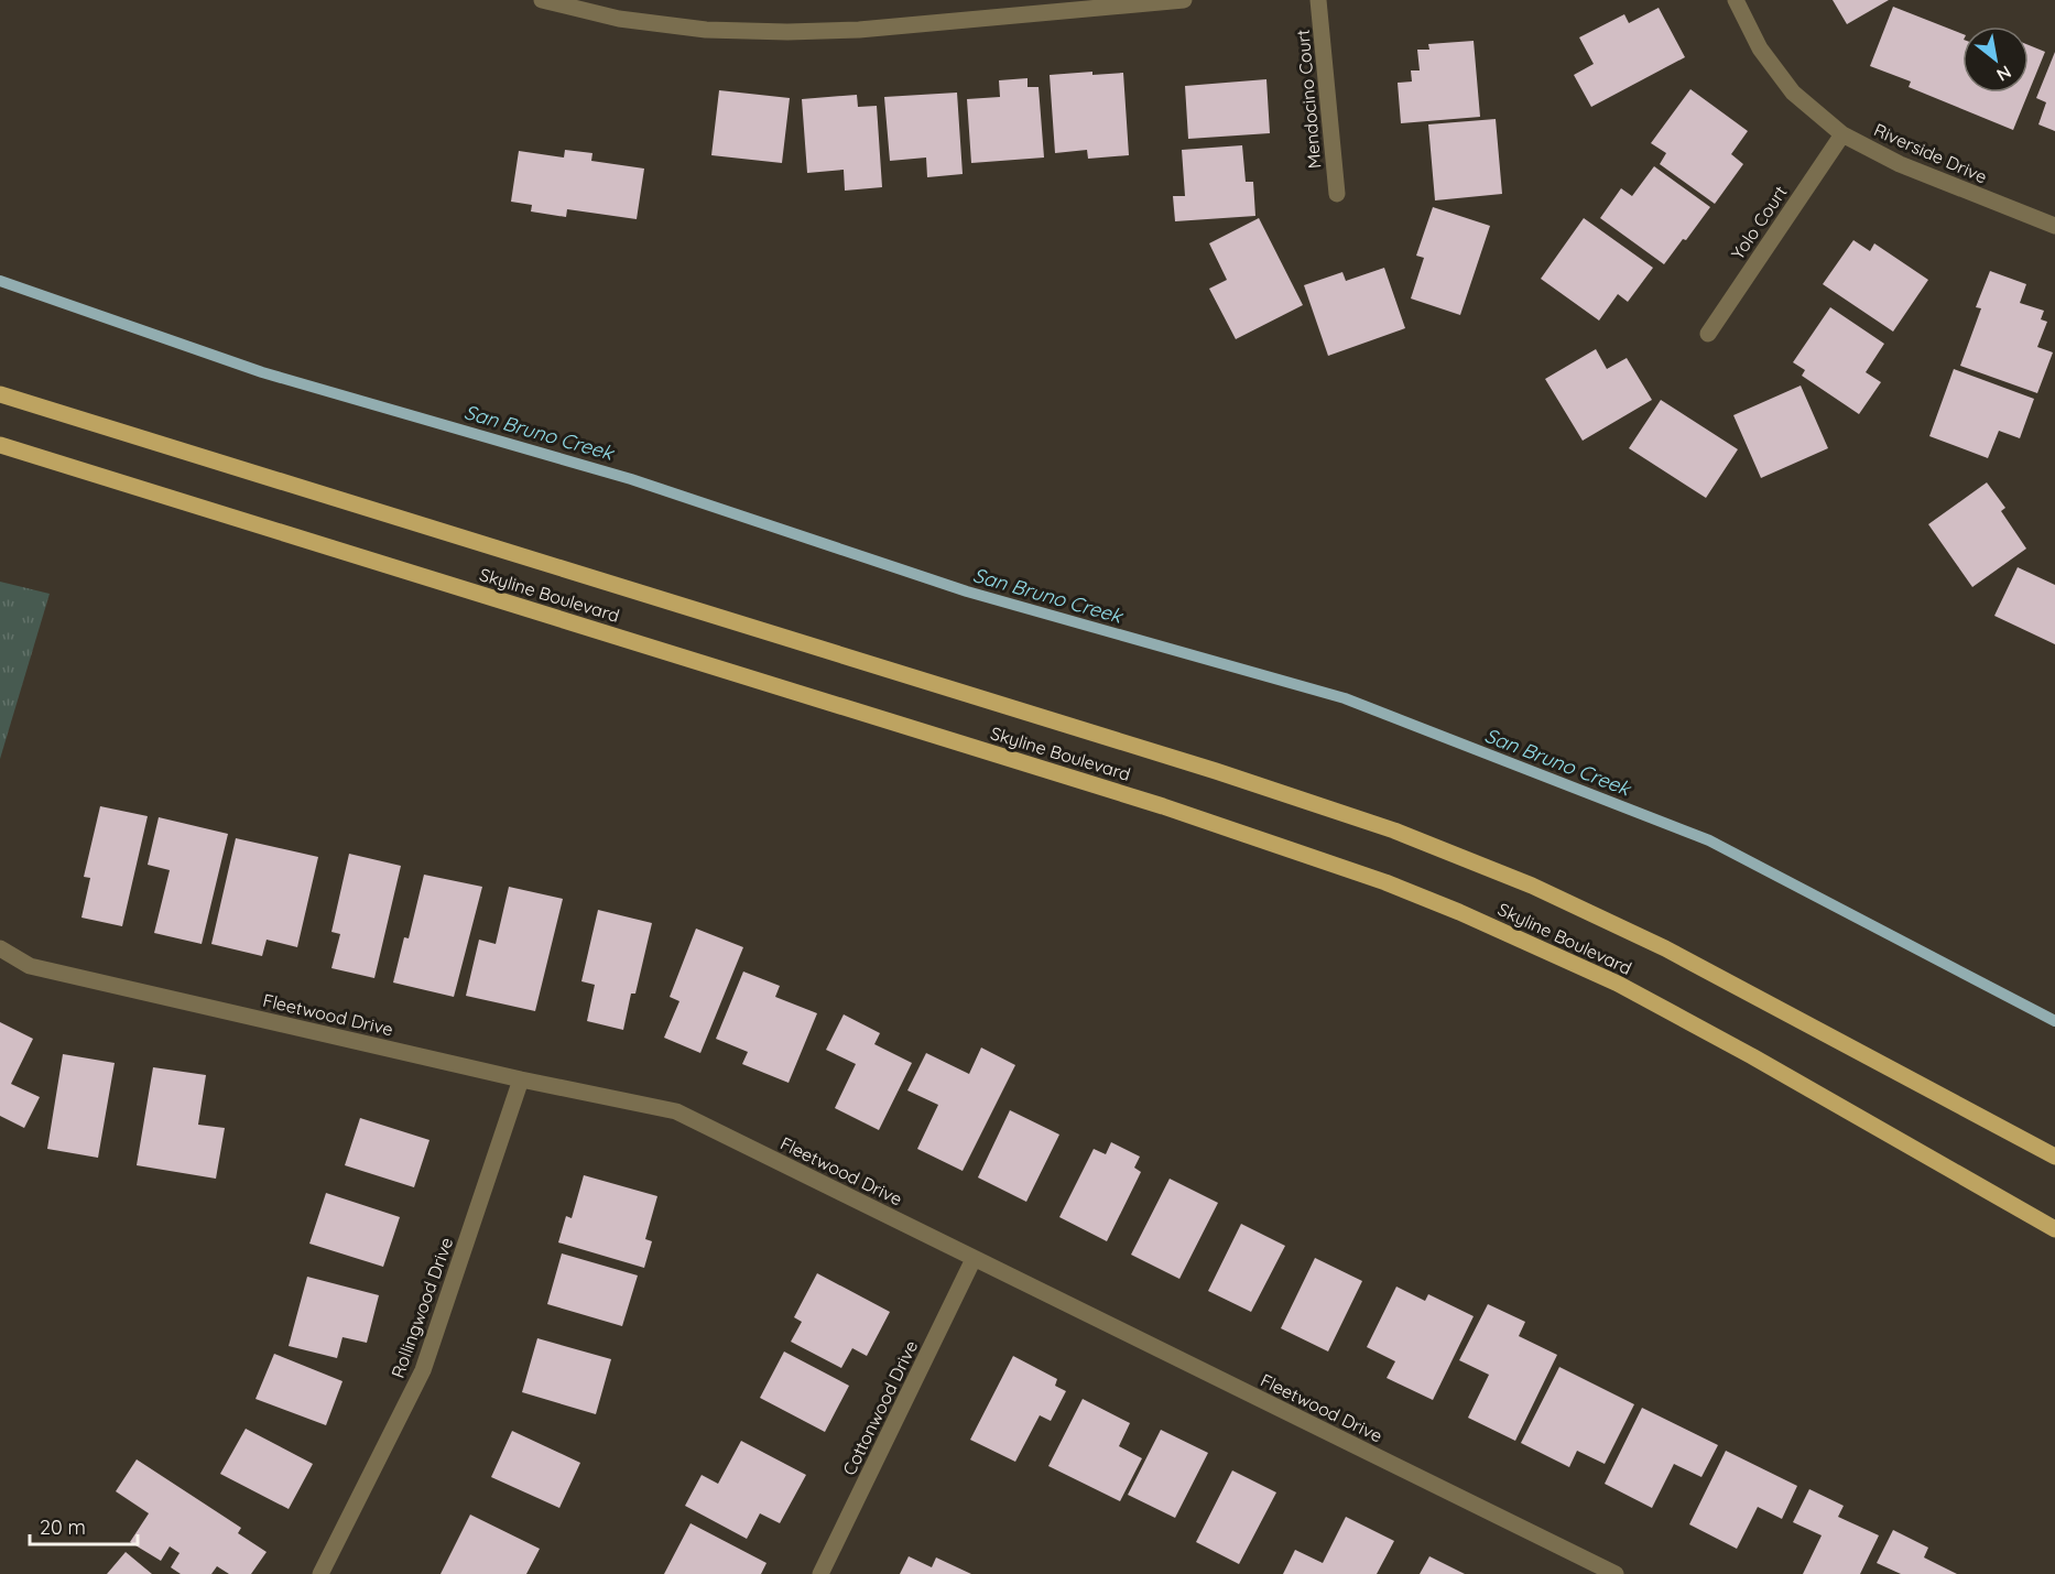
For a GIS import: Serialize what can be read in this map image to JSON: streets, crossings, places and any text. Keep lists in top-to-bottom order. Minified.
{"streets":{"main road":["Skyline Boulevard"],"street":["Mendocino Court","Riverside Drive","Yolo Court","Fleetwood Drive","Rollingwood Drive","Cottonwood Drive"]},"crossings":[["Riverside Drive","Yolo Court"],["Fleetwood Drive","Rollingwood Drive"],["Fleetwood Drive","Cottonwood Drive"]],"water":["San Bruno Creek"],"scale_bar":"20 m","north":"bottom right"}
